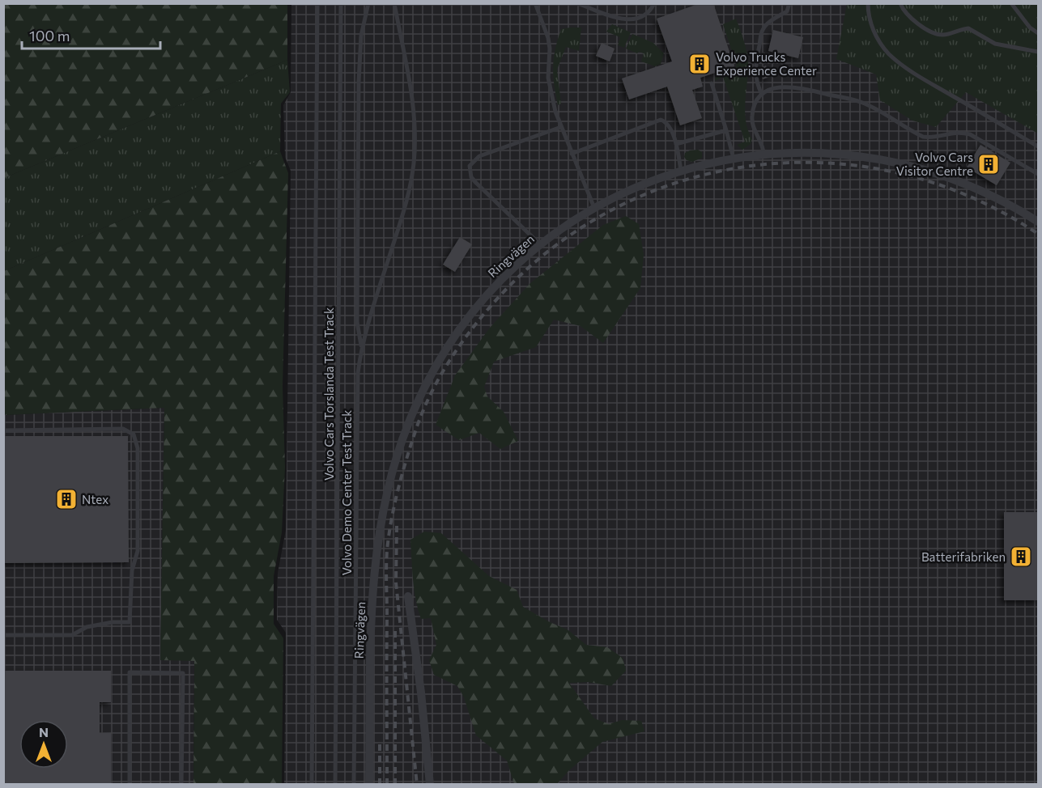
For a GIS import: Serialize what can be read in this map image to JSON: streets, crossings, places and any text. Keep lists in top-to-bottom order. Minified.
{"streets":{"street":["Ringvägen"],"lane":["Volvo Cars Torslanda Test Track","Volvo Demo Center Test Track"]},"places":{"building":["Volvo Trucks Experience Center","Volvo Cars Visitor Centre","Ntex","Batterifabriken"]},"scale_bar":"100 m","north":"top"}
